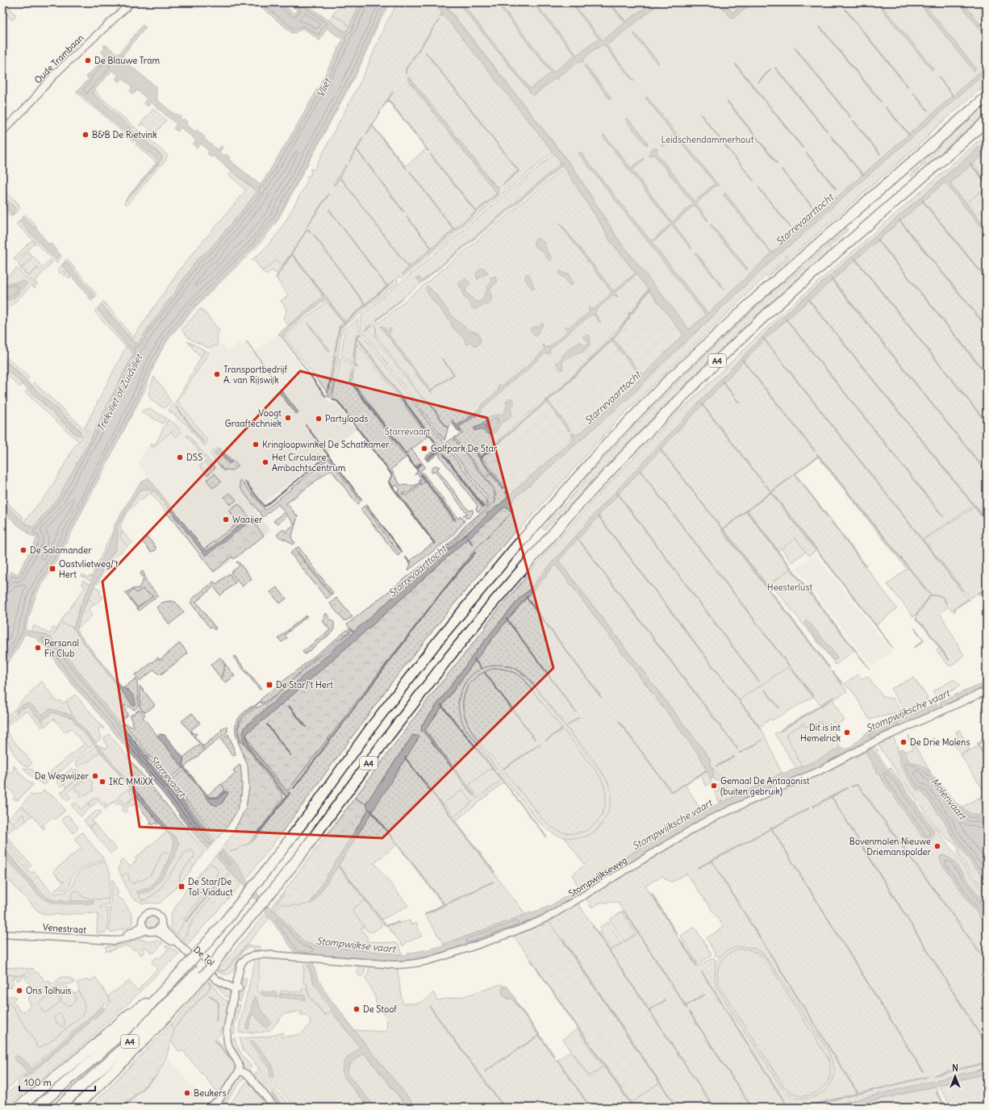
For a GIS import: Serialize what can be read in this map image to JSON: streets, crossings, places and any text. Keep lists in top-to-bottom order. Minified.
{"streets":{"highway":["A4"],"street":["Oude Trambaan","Stompwijkseweg","Venestraat","De Tol"]},"crossings":[["A4","De Tol"],["Stompwijkseweg","De Tol"],["Venestraat","De Tol"]],"water":["Vliet","Starrevaarttocht","Trekvliet of Zuidvliet","Stompwijksche vaart","Starrevaart","Molenvaart","Stompwijkse vaart"],"parks":["Leidschendammerhout","Starrevaart","Heesterlust"],"places":{"other":["De Blauwe Tram","B&B De Rietvink","Transportbedrijf A. van Rijswijk","Voogt Graaftechniek","Partyloods","Kringloopwinkel De Schatkamer","Golfpark De Star","DSS","Het Circulaire Ambachtscentrum","Waaijer","De Salamander","Personal Fit Club","Dit is int Hemelrick","De Drie Molens","De Wegwijzer","IKC MMiXX","Gemaal De Antagonist (buiten gebruik)","Bovenmolen Nieuwe Driemanspolder","Ons Tolhuis","De Stoof","Beukers"],"transit":["Oostvlietweg/'t Hert","De Star/'t Hert","De Star/De Tol-Viaduct"]},"scale_bar":"100 m","north":"top"}
